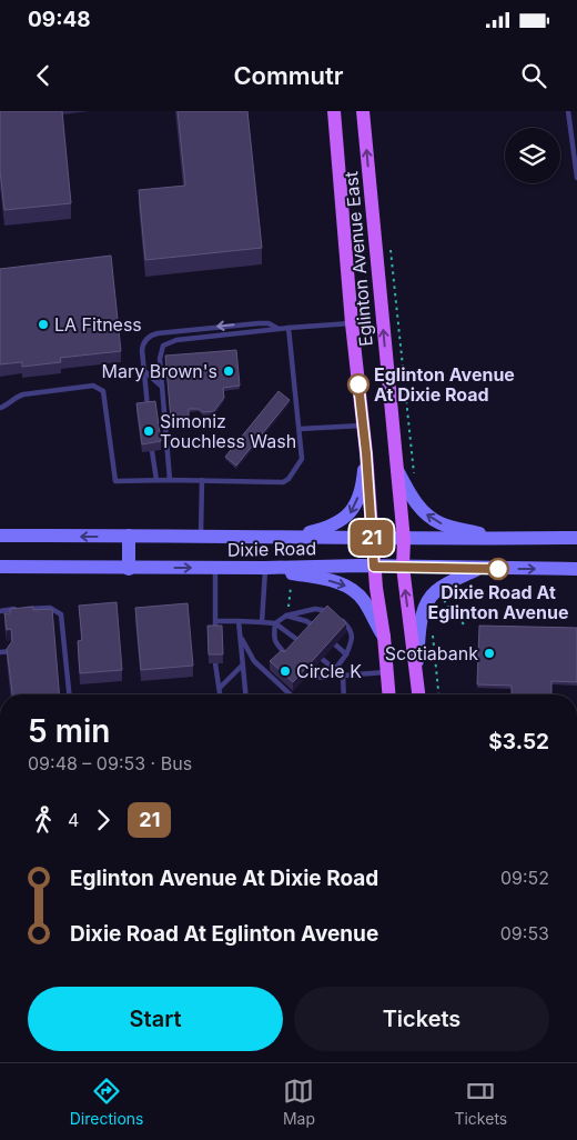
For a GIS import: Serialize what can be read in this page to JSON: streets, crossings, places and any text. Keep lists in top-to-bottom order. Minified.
{"streets":{"main road":["Eglinton Avenue East","Dixie Road"]},"crossings":[["Eglinton Avenue East","Dixie Road"]],"places":["LA Fitness","Mary Brown's","Eglinton Avenue At Dixie Road","Simoniz Touchless Wash","Dixie Road At Eglinton Avenue","Scotiabank","Circle K"],"lines":["bus line 21"],"page":{"status":"09:48","header":"Commutr","on_map":"21","heading":["5 min","09:48 – 09:53 · Bus","$3.52"],"legs":["4","21"],"list":[{"name":"Eglinton Avenue At Dixie Road","value":"09:52"},{"name":"Dixie Road At Eglinton Avenue","value":"09:53"}],"buttons":["Start","Tickets"],"tabs":["Directions","Map","Tickets"]}}
